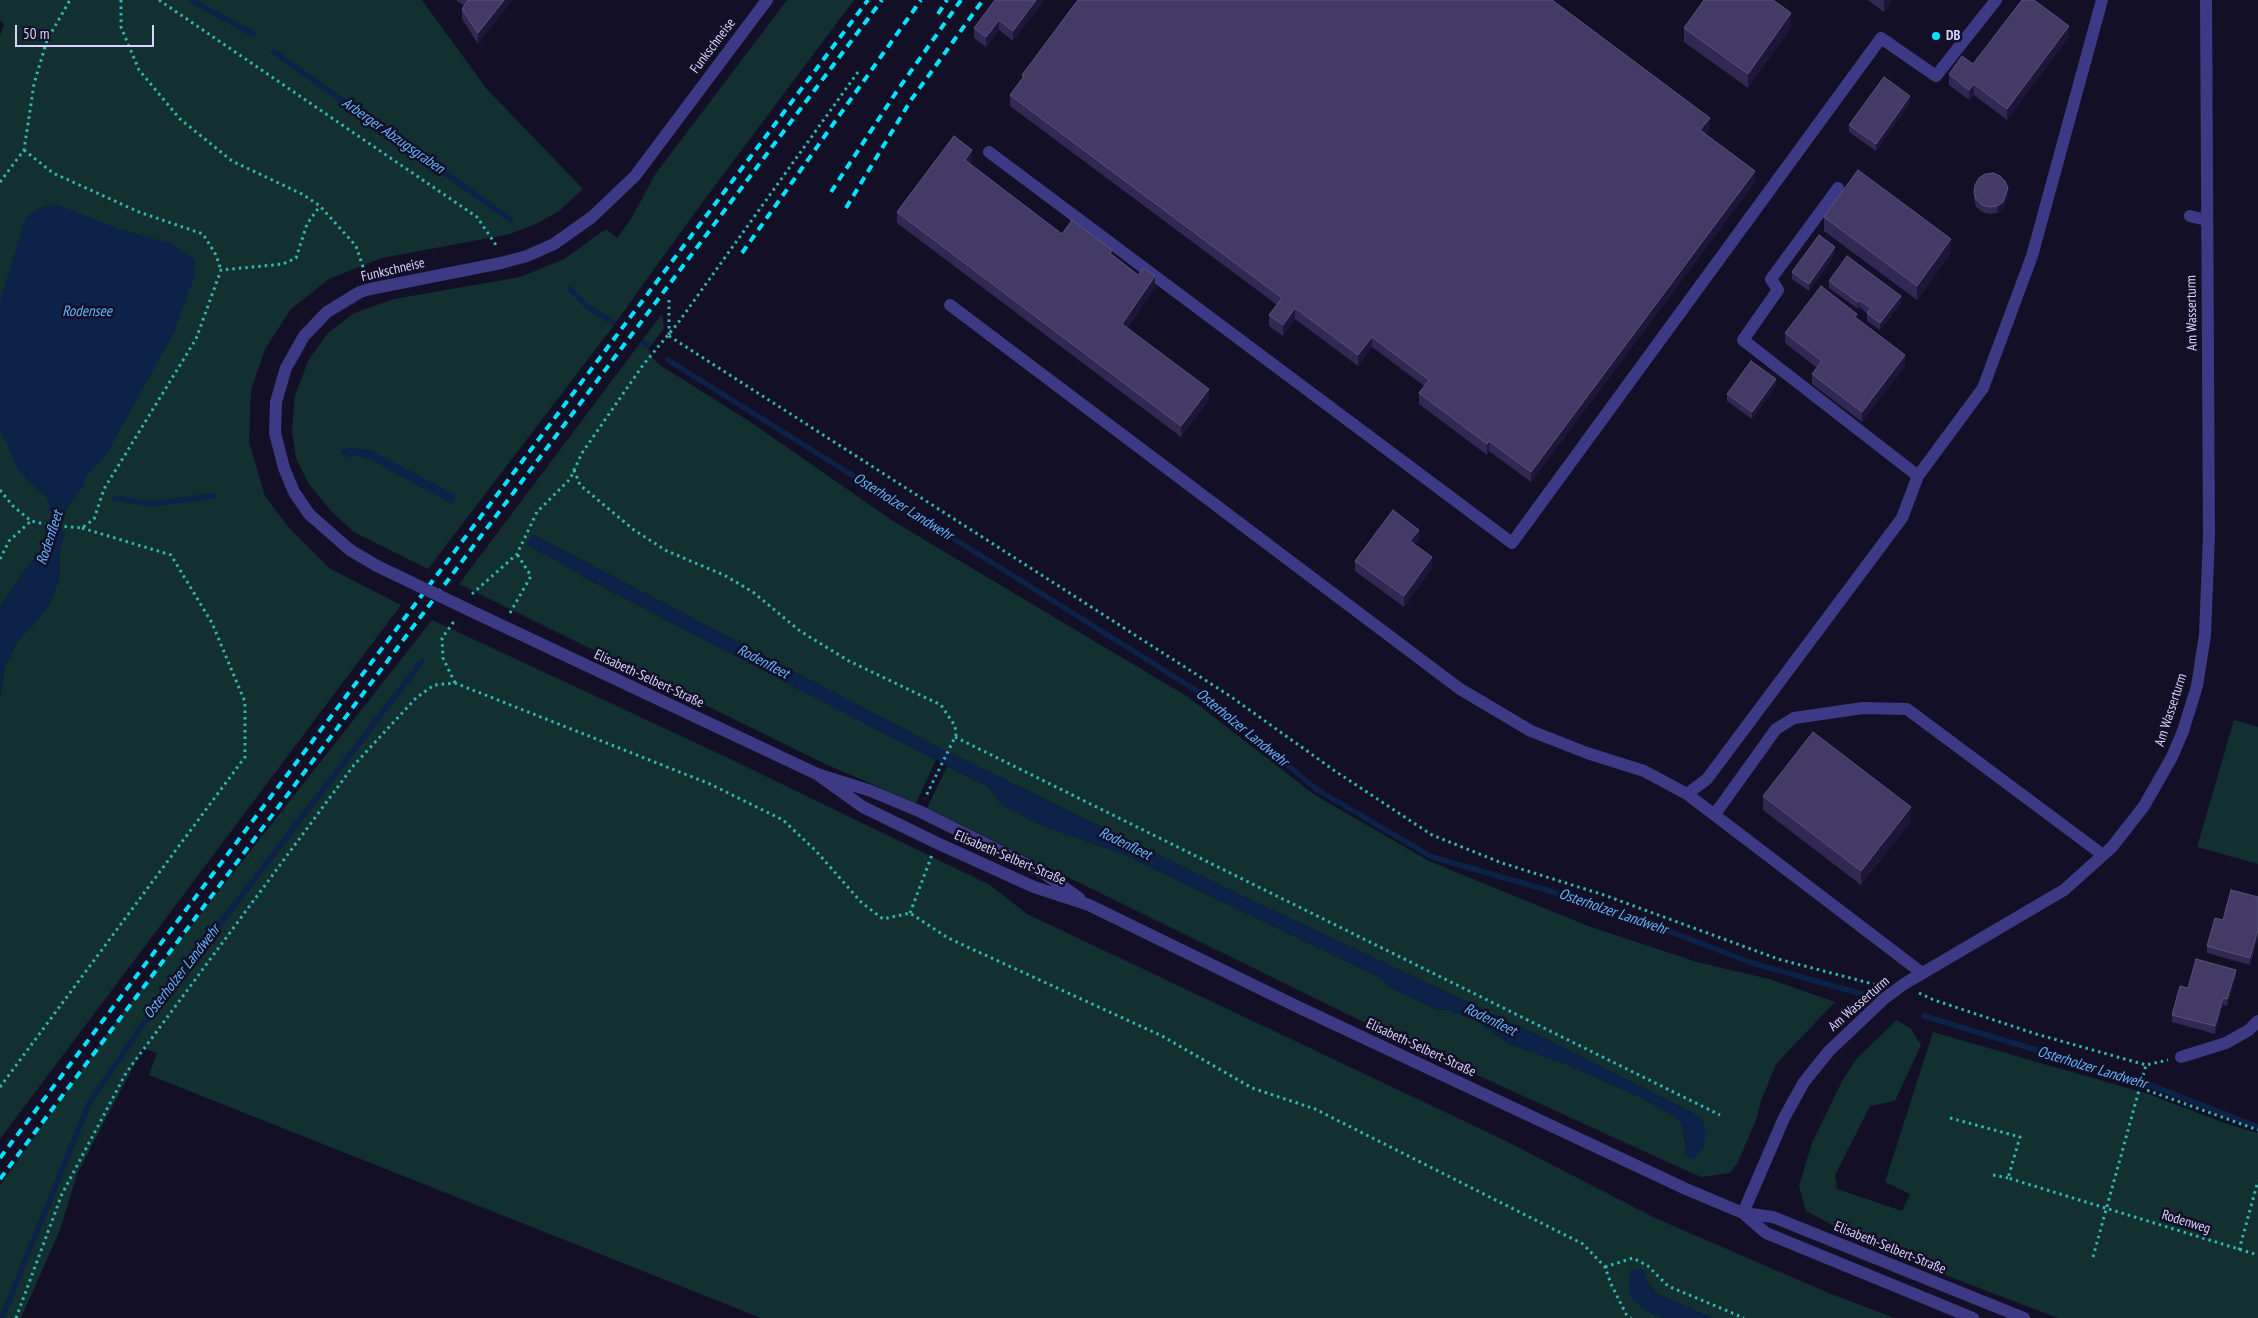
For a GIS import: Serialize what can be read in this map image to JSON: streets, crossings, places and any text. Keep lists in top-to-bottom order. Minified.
{"streets":{"street":["Funkschneise","Am Wasserturm","Elisabeth-Selbert-Straße"],"path":["Rodenweg"]},"crossings":[["Funkschneise","Elisabeth-Selbert-Straße"],["Am Wasserturm","Elisabeth-Selbert-Straße"]],"water":["Arberger Abzugsgraben","Rodensee","Osterholzer Landwehr","Rodenfleet"],"places":["DB"],"scale_bar":"50 m"}
